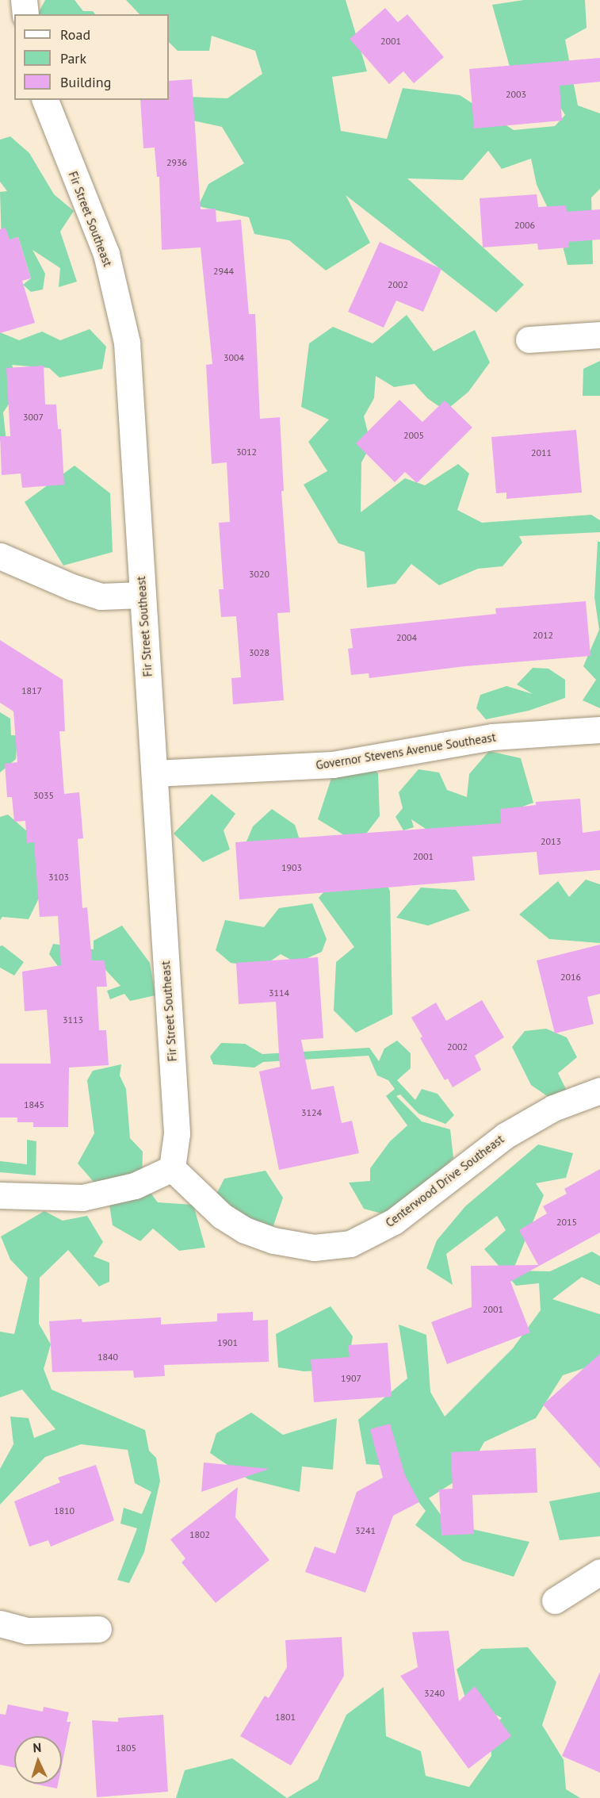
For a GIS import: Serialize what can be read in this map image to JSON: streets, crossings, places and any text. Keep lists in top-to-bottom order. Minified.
{"streets":{"street":["Fir Street Southeast","Governor Stevens Avenue Southeast","Centerwood Drive Southeast"]},"crossings":[["Fir Street Southeast","Governor Stevens Avenue Southeast"],["Fir Street Southeast","Centerwood Drive Southeast"]],"house_numbers":["2001","2003","2936","2006","2944","2002","3004","3007","2005","3012","2011","3020","2012","2004","3028","1817","3035","2013","2001","1903","3103","2016","3114","3113","2002","1845","3124","2015","2001","1901","1840","1907","1810","3241","1802","3240","1801","1805"],"legend":["Road","Park","Building"],"north":"top"}
